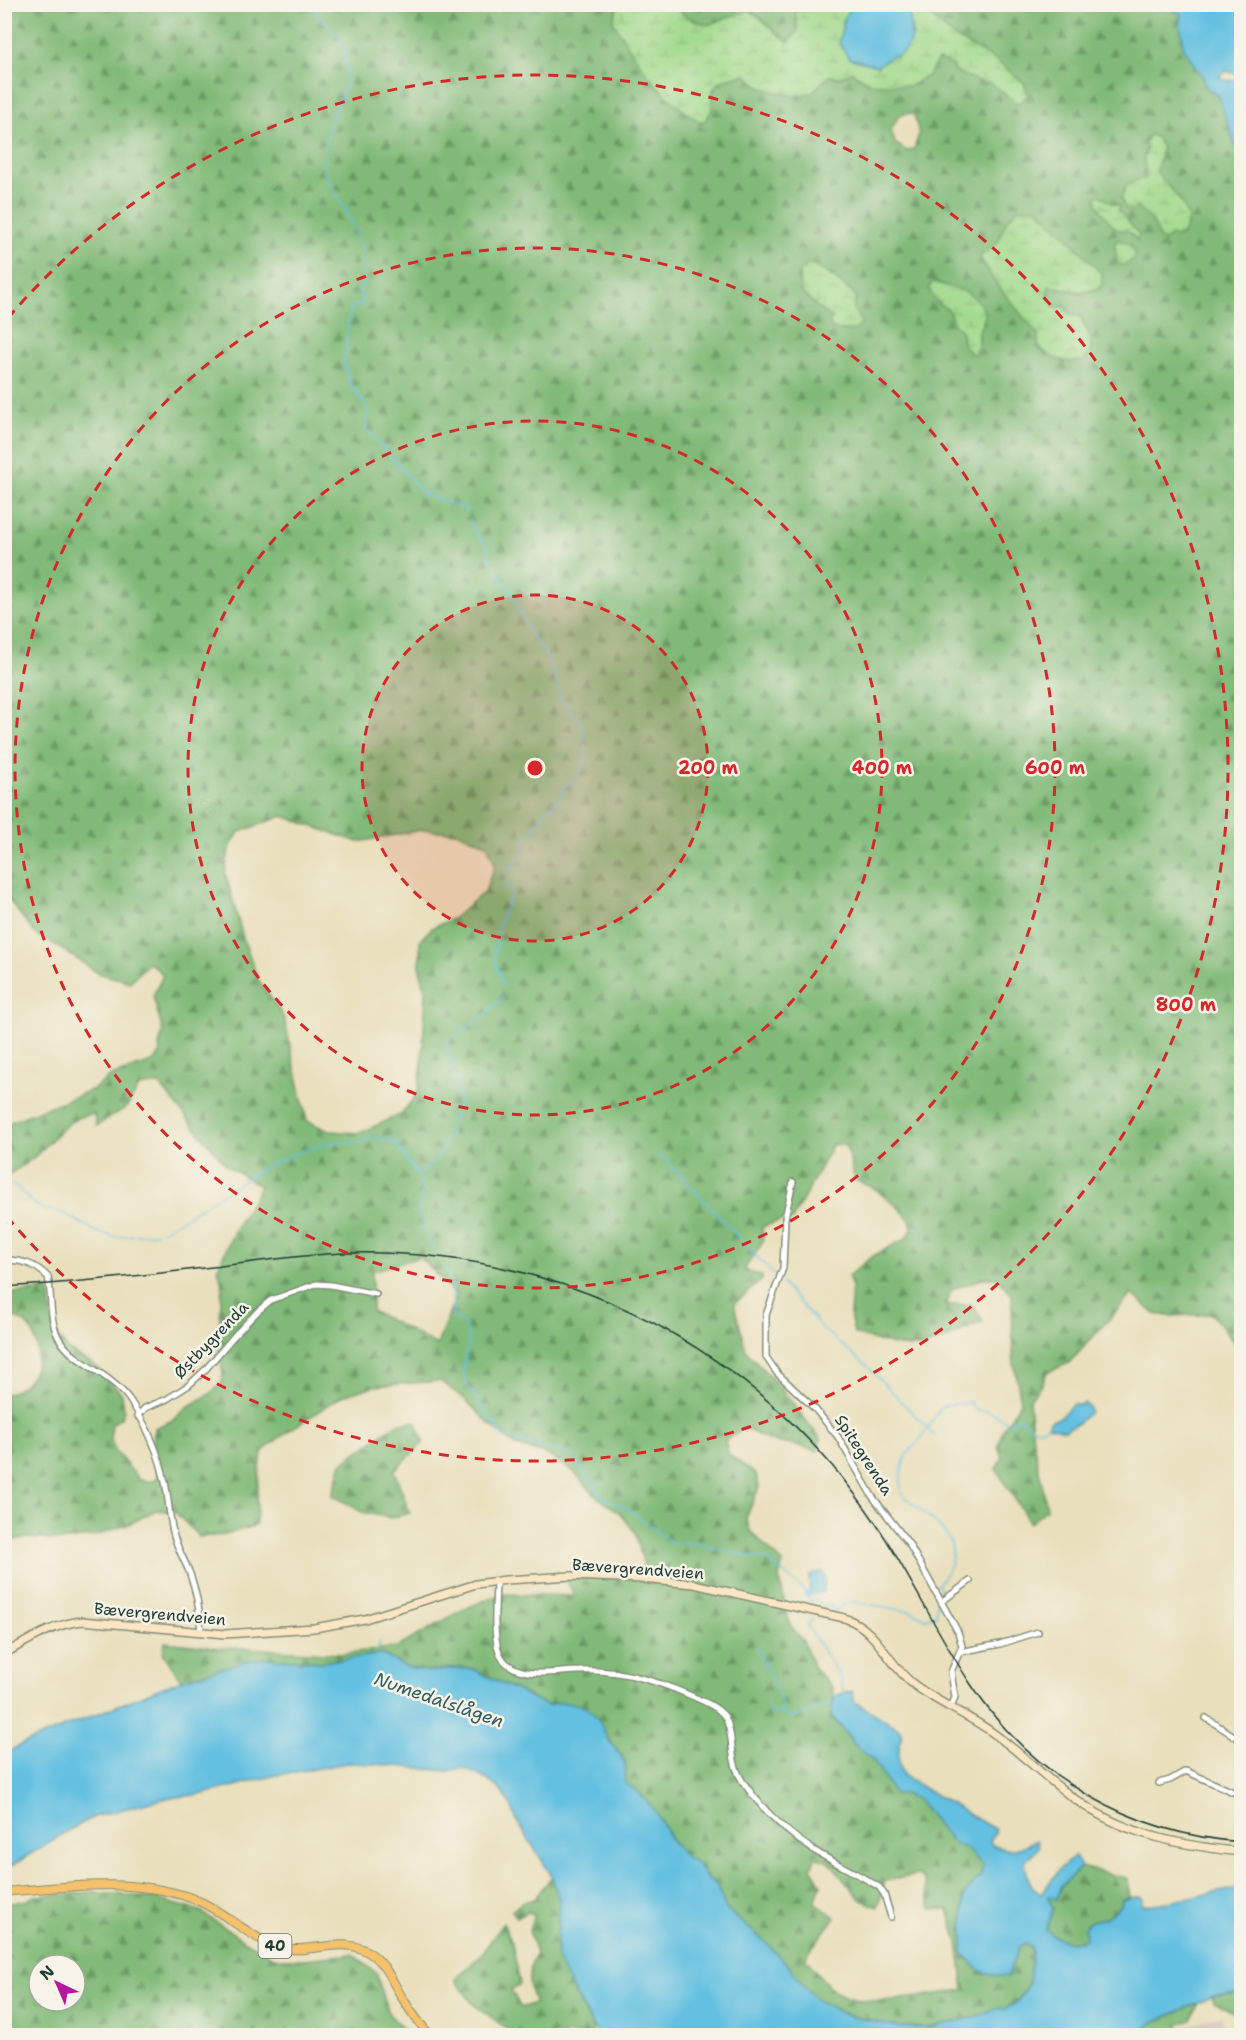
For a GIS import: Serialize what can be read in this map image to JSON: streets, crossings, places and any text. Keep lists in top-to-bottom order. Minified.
{"streets":{"main road":["Bævergrendveien","40"],"street":["Østbygrenda","Spitegrenda"]},"crossings":[["Spitegrenda","Bævergrendveien"]],"water":["Numedalslågen"],"north":"top left","rings":["200 m","400 m","600 m","800 m"]}
